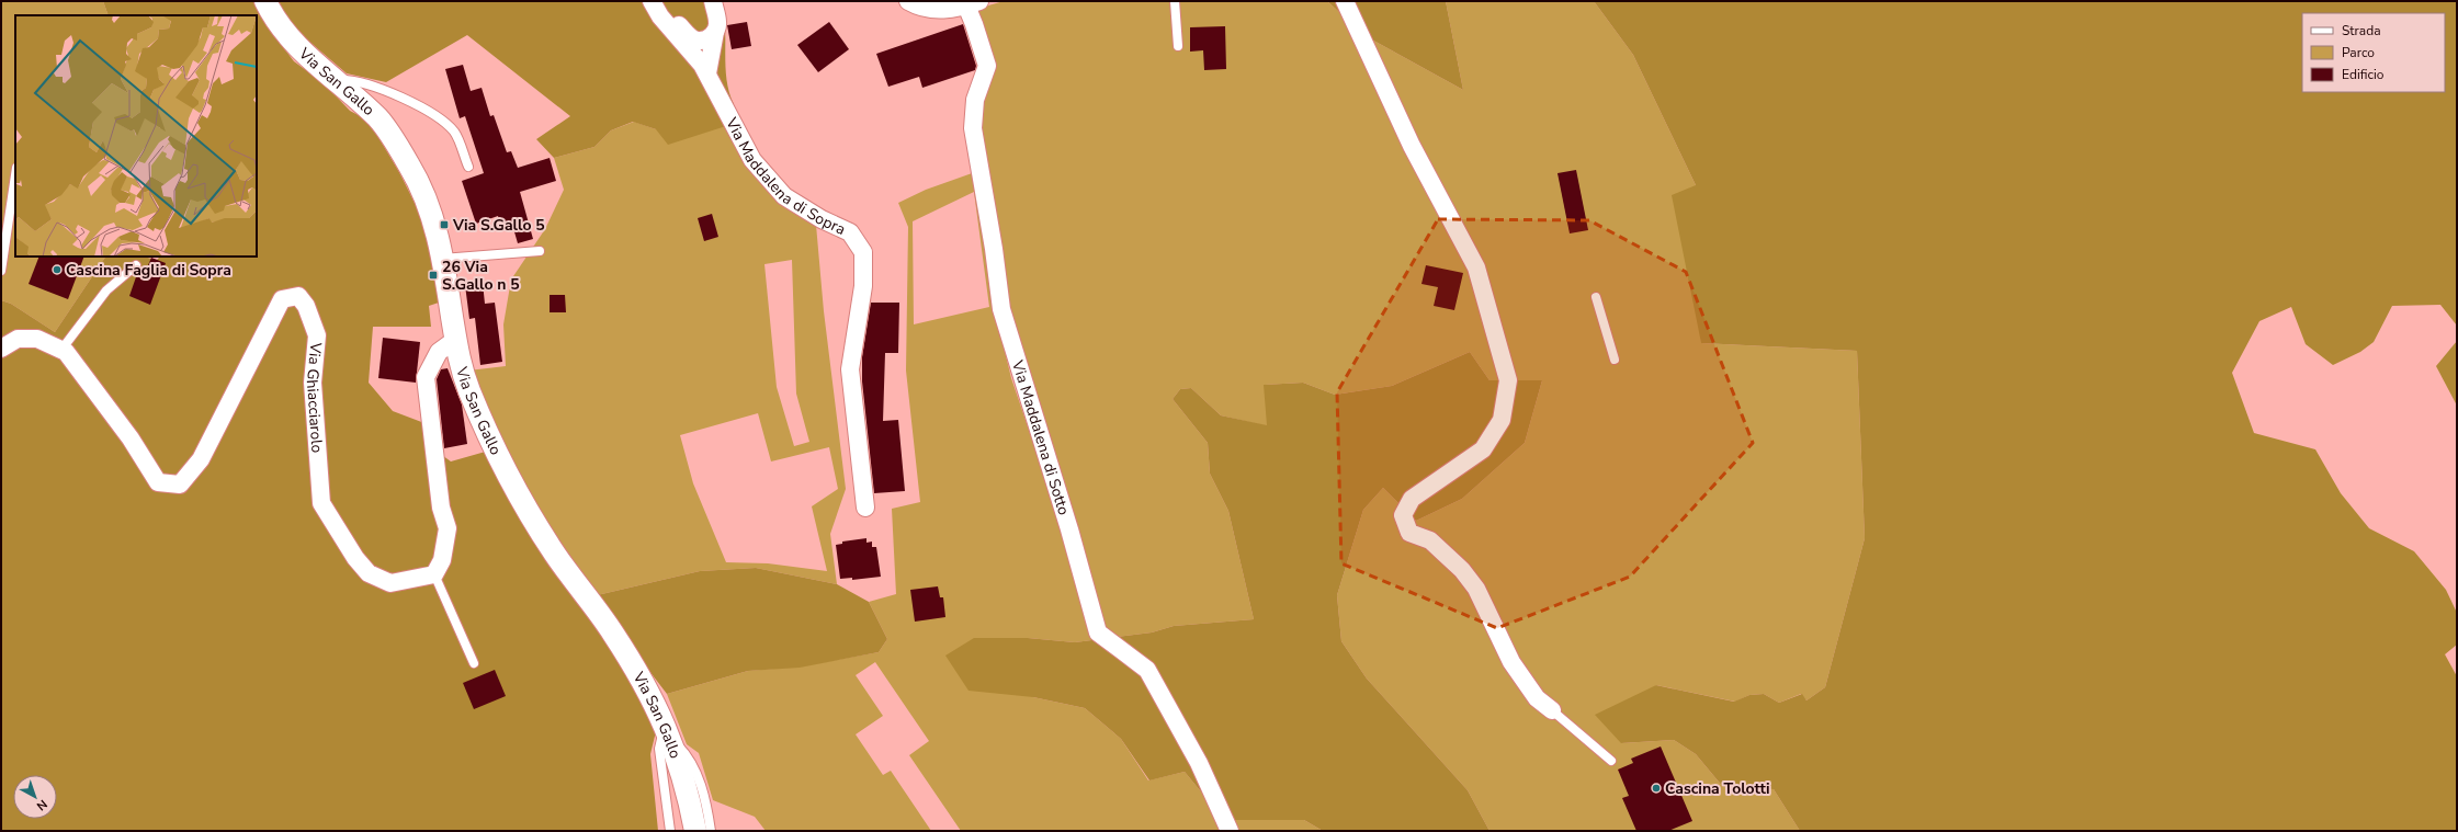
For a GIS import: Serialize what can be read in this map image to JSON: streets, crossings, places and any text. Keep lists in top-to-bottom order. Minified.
{"streets":{"street":["Via San Gallo","Via Maddalena di Sopra","Via Ghiacciarolo","Via Maddalena di Sotto"]},"places":{"transit":["Via S.Gallo 5","26 Via S.Gallo n 5"],"other":["Cascina Faglia di Sopra","Cascina Tolotti"]},"legend":["Strada","Parco","Edificio"],"north":"bottom right"}
